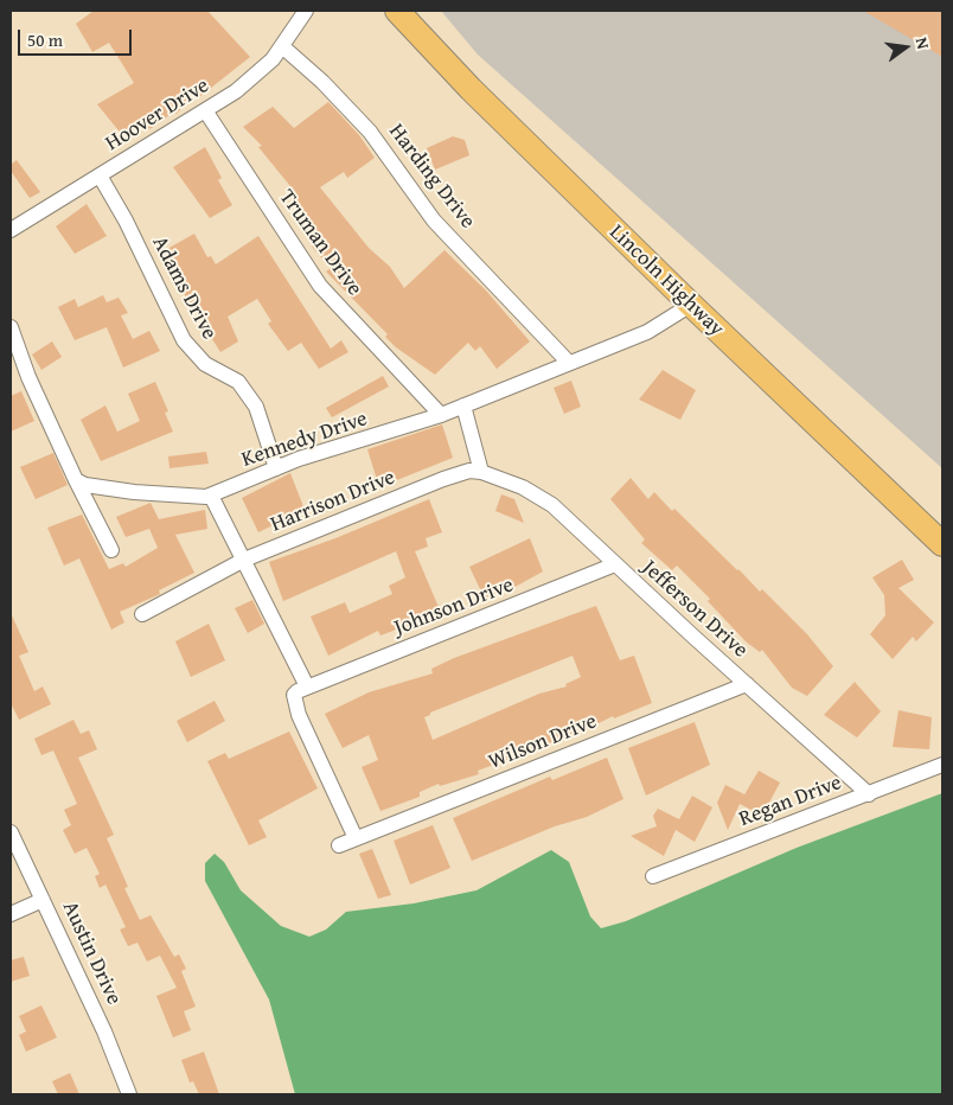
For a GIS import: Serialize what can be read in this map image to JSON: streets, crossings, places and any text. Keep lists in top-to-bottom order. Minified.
{"streets":{"main road":["Lincoln Highway"],"street":["Hoover Drive","Harding Drive","Truman Drive","Adams Drive","Kennedy Drive","Harrison Drive","Johnson Drive","Jefferson Drive","Wilson Drive","Regan Drive","Austin Drive"]},"crossings":[["Hoover Drive","Harding Drive"],["Hoover Drive","Truman Drive"],["Hoover Drive","Adams Drive"],["Harding Drive","Kennedy Drive"],["Truman Drive","Kennedy Drive"],["Lincoln Highway","Kennedy Drive"],["Adams Drive","Kennedy Drive"],["Harrison Drive","Jefferson Drive"],["Johnson Drive","Jefferson Drive"],["Jefferson Drive","Wilson Drive"],["Jefferson Drive","Regan Drive"]],"scale_bar":"50 m","north":"right"}
